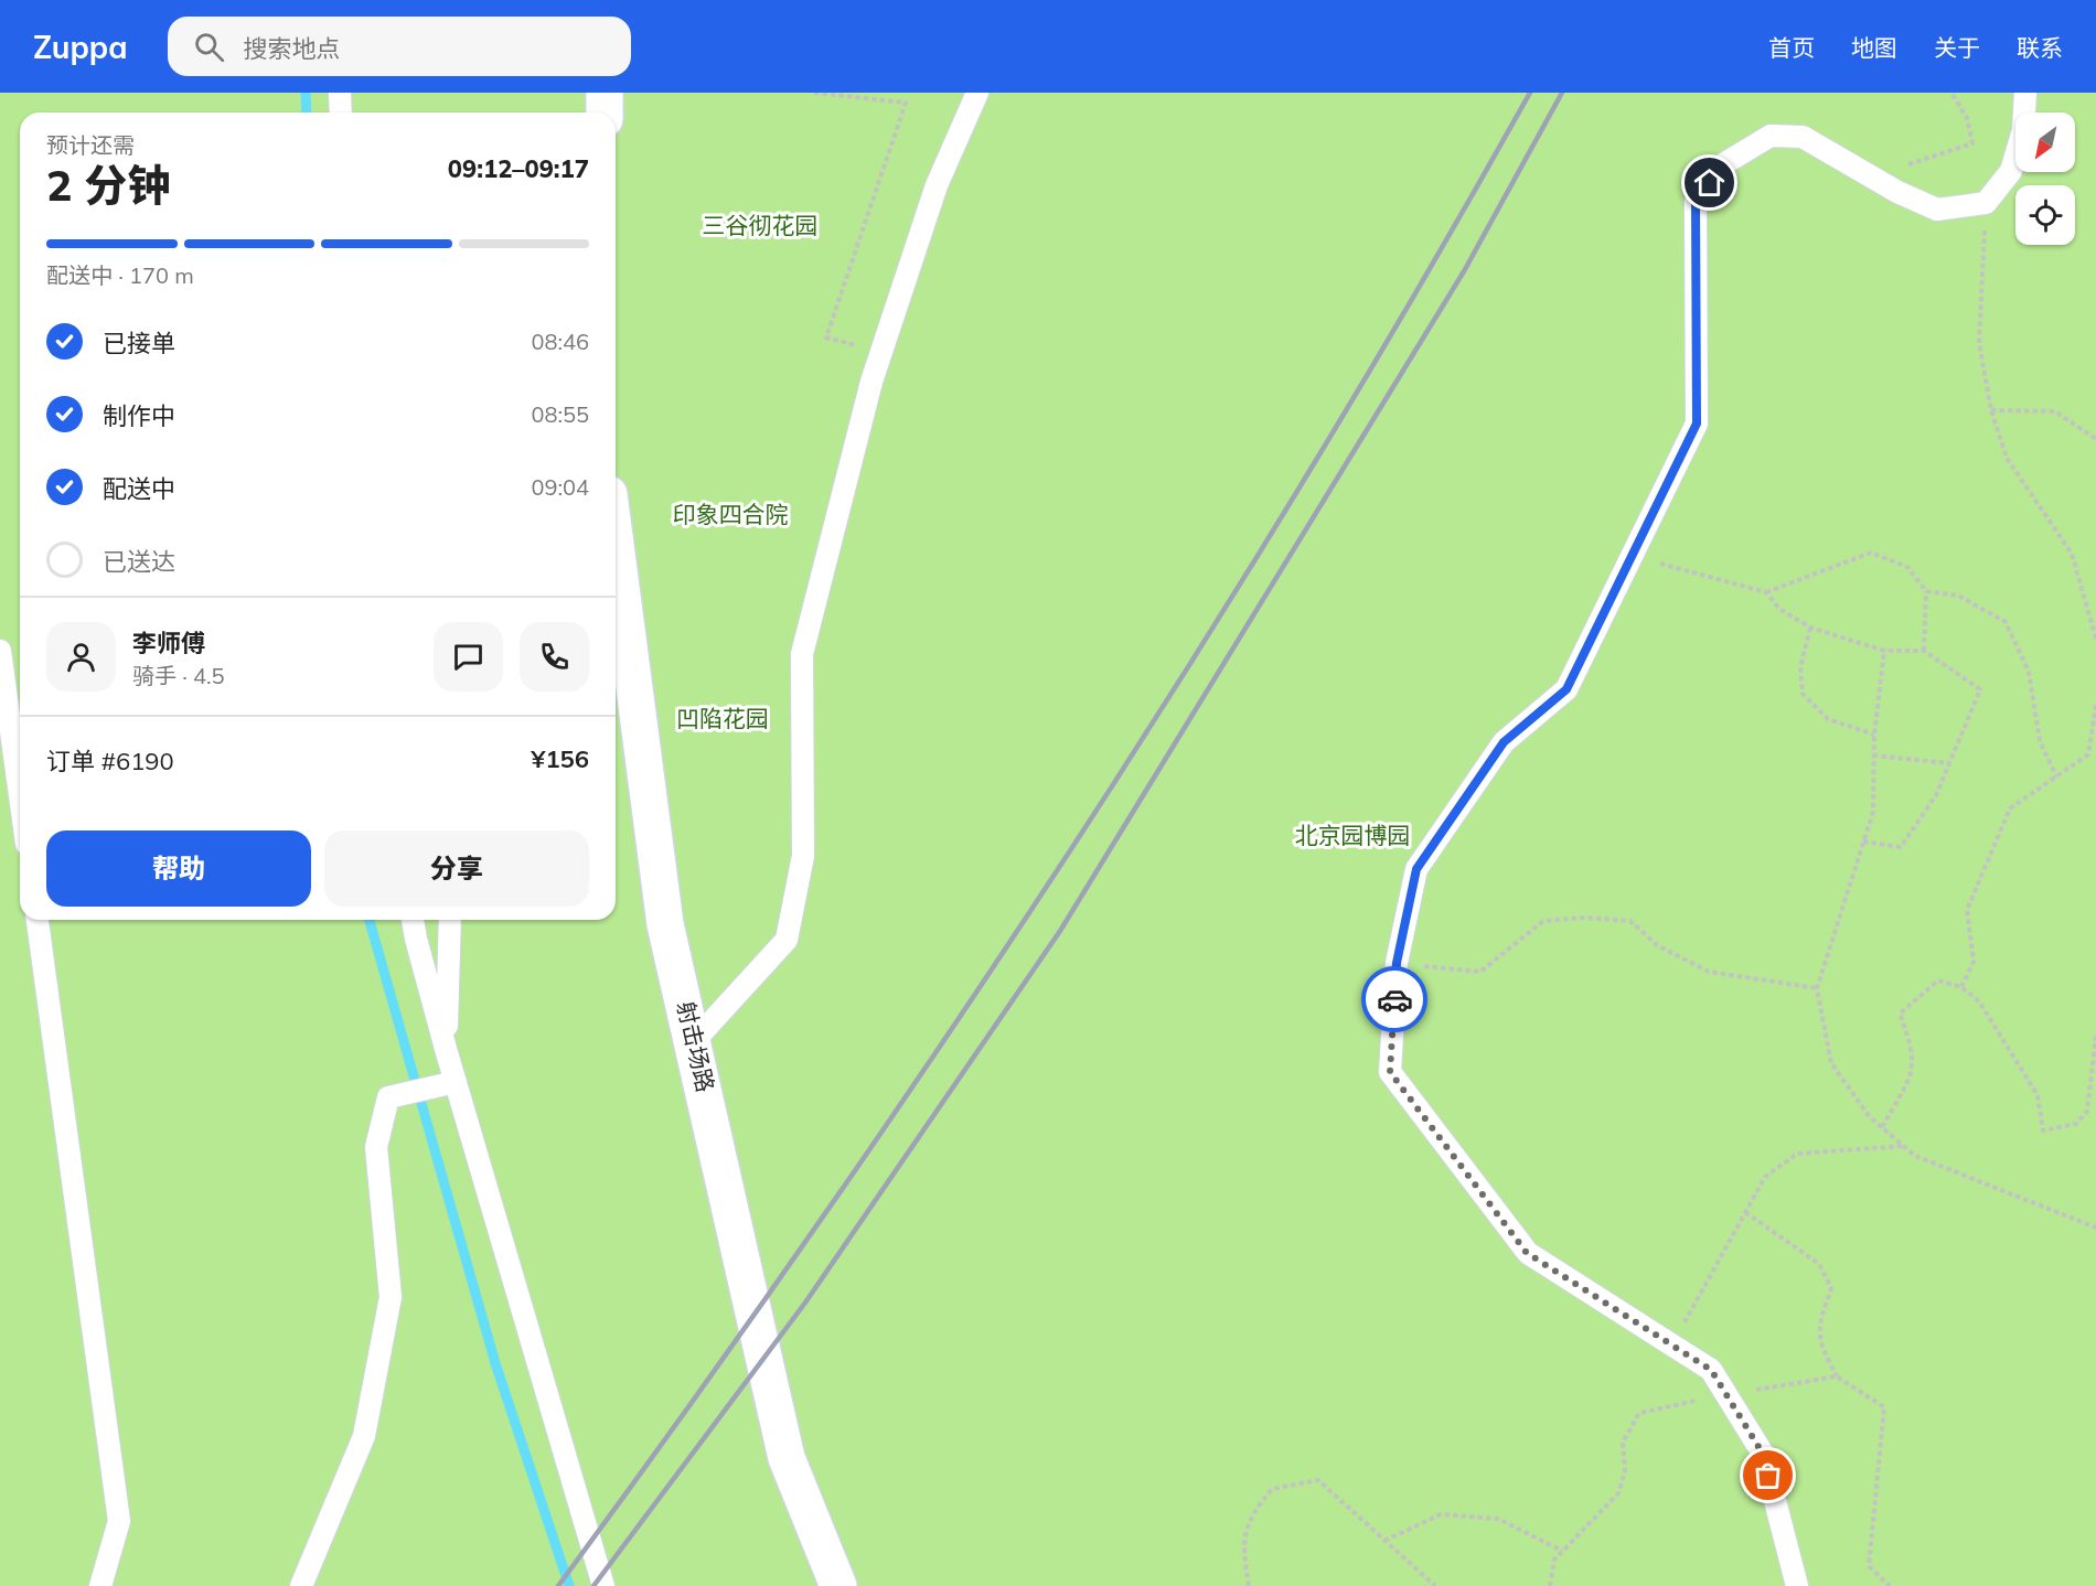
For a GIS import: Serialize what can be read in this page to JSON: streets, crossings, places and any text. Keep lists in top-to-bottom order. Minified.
{"streets":{"street":["射击场路"]},"parks":["三谷彻花园","印象四合院","凹陷花园","北京园博园"],"north":"bottom left","page":{"header":"Zuppa","search":"搜索地点","nav":["首页","地图","关于","联系"],"heading":["2 分钟","预计还需","09:12–09:17"],"panel":["李师傅","骑手 · 4.5","订单 #6190","¥156"],"bar":"配送中 · 170 m","list":[["已接单","08:46"],["制作中","08:55"],["配送中","09:04"],"已送达"],"buttons":["帮助","分享"]}}
